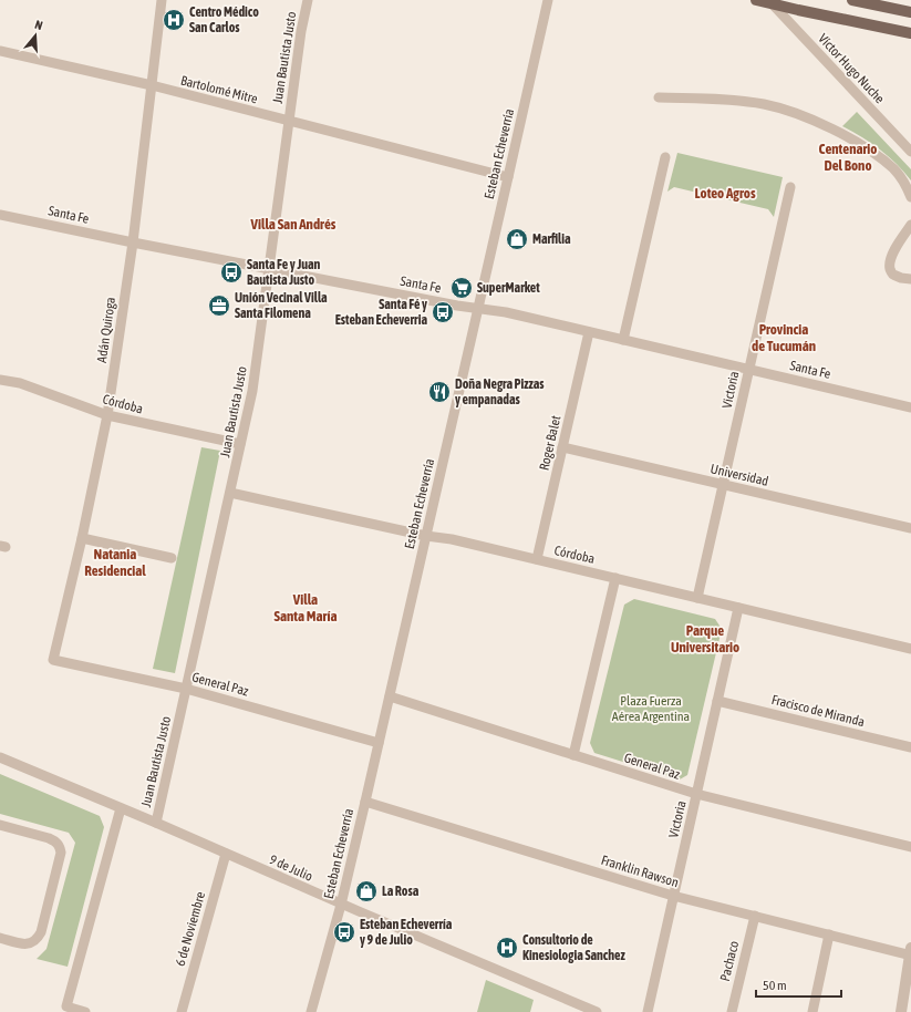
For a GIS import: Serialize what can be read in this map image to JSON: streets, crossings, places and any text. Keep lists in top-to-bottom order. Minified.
{"streets":{"street":["Juan Bautista Justo","Víctor Hugo Nuche","Bartolomé Mitre","Esteban Echeverría","Santa Fe","Adán Quiroga","Victoria","Córdoba","Roger Balet","Universidad","General Paz","Fracisco de Miranda","9 de Julio","Franklin Rawson","6 de Noviembre","Pachaco"]},"crossings":[["Juan Bautista Justo","Bartolomé Mitre"],["Juan Bautista Justo","Santa Fe"],["Juan Bautista Justo","Córdoba"],["Juan Bautista Justo","General Paz"],["Juan Bautista Justo","9 de Julio"],["Bartolomé Mitre","Esteban Echeverría"],["Bartolomé Mitre","Adán Quiroga"],["Esteban Echeverría","Santa Fe"],["Esteban Echeverría","Córdoba"],["Esteban Echeverría","General Paz"],["Esteban Echeverría","9 de Julio"],["Esteban Echeverría","Franklin Rawson"],["Santa Fe","Adán Quiroga"],["Santa Fe","Victoria"],["Santa Fe","Roger Balet"],["Adán Quiroga","Córdoba"],["Adán Quiroga","General Paz"],["Victoria","Córdoba"],["Victoria","Universidad"],["Victoria","General Paz"],["Victoria","Fracisco de Miranda"],["Victoria","Franklin Rawson"],["Córdoba","Roger Balet"],["Roger Balet","Universidad"],["9 de Julio","6 de Noviembre"],["Franklin Rawson","Pachaco"]],"districts":["Centenario Del Bono","Loteo Agros","Villa San Andrés","Provincia de Tucumán","Natania Residencial","Villa Santa María","Parque Universitario"],"parks":["Plaza Fuerza Aérea Argentina"],"places":{"hospital":["Centro Médico San Carlos","Consultorio de Kinesiologia Sanchez"],"shop":["Marfilia","La Rosa"],"bus stop":["Santa Fe y Juan Bautista Justo","Santa Fé y Esteban Echeverria","Esteban Echeverría y 9 de Julio"],"supermarket":["SuperMarket"],"office":["Unión Vecinal Villa Santa Filomena"],"restaurant":["Doña Negra Pizzas y empanadas"]},"scale_bar":"50 m","north":"top"}
